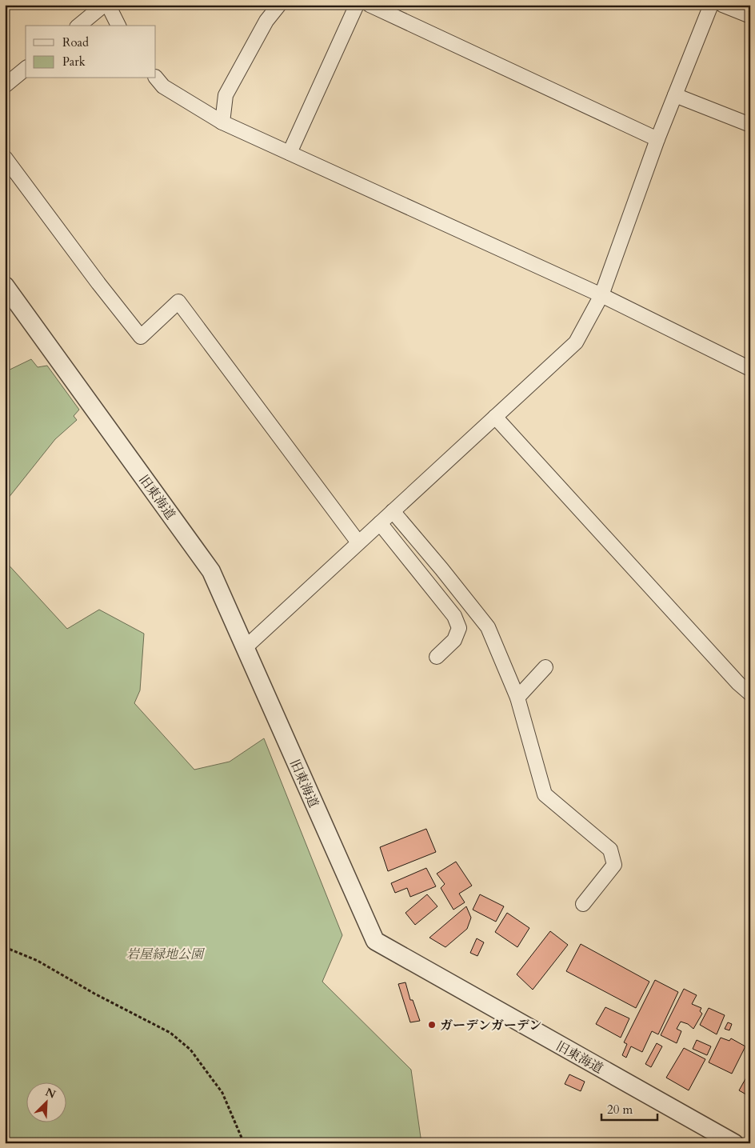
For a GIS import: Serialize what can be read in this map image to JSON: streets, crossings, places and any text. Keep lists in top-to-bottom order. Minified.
{"streets":{"street":["旧東海道"]},"parks":["岩屋緑地公園"],"places":["ガーデンガーデン"],"legend":["Road","Park"],"scale_bar":"20 m","north":"top right"}
